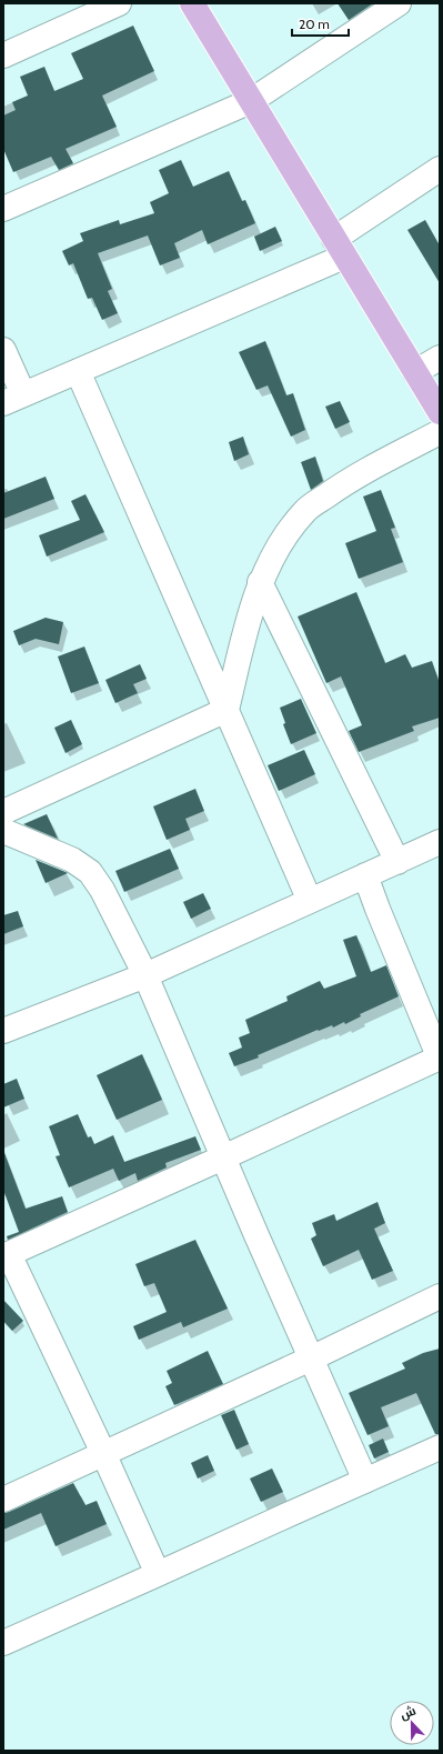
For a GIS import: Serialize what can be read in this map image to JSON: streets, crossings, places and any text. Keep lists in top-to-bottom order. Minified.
{"scale_bar":"20 m","north":"top"}
